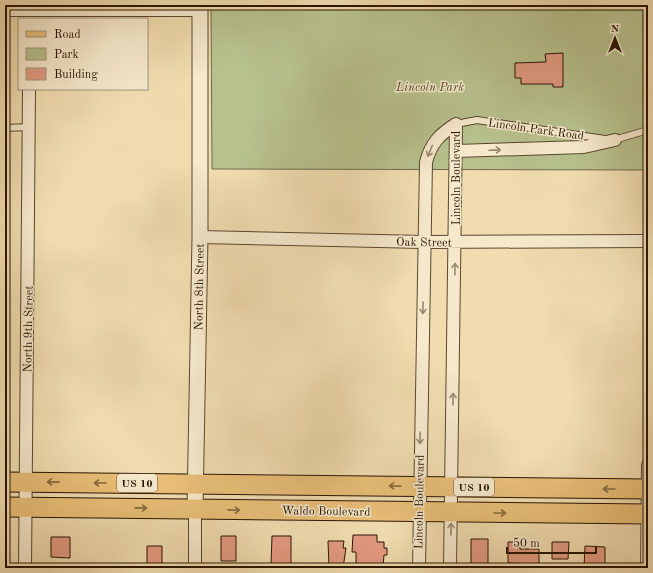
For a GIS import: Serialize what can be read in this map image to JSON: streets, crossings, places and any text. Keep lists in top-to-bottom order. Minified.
{"streets":{"main road":["US 10","Waldo Boulevard"],"street":["Lincoln Park Road","Lincoln Boulevard","Oak Street","North 8th Street","North 9th Street"]},"crossings":[["Lincoln Park Road","Lincoln Boulevard"],["Lincoln Boulevard","Oak Street"],["Lincoln Boulevard","US 10"],["Lincoln Boulevard","Waldo Boulevard"],["Oak Street","North 8th Street"],["North 8th Street","US 10"],["North 8th Street","Waldo Boulevard"],["North 9th Street","US 10"],["North 9th Street","Waldo Boulevard"]],"parks":["Lincoln Park"],"legend":["Road","Park","Building"],"scale_bar":"50 m","north":"top"}
